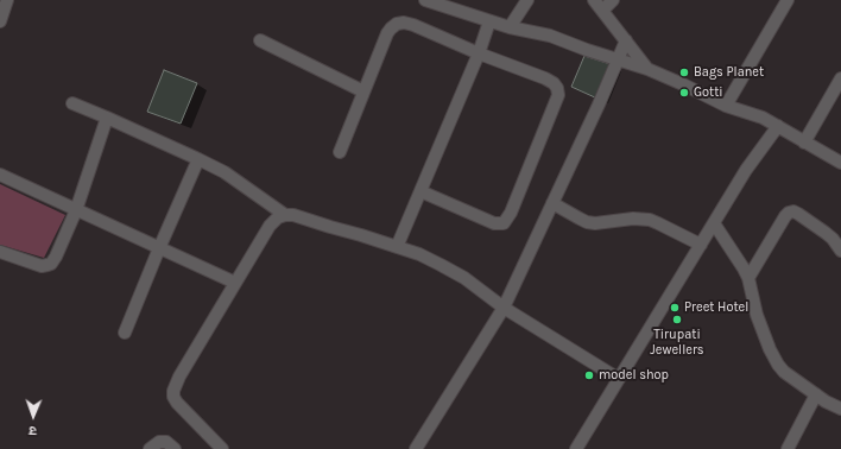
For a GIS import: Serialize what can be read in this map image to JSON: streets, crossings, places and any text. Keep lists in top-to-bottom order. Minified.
{"places":["Bags Planet","Gotti","Preet Hotel","Tirupati Jewellers","model shop"],"north":"bottom"}
